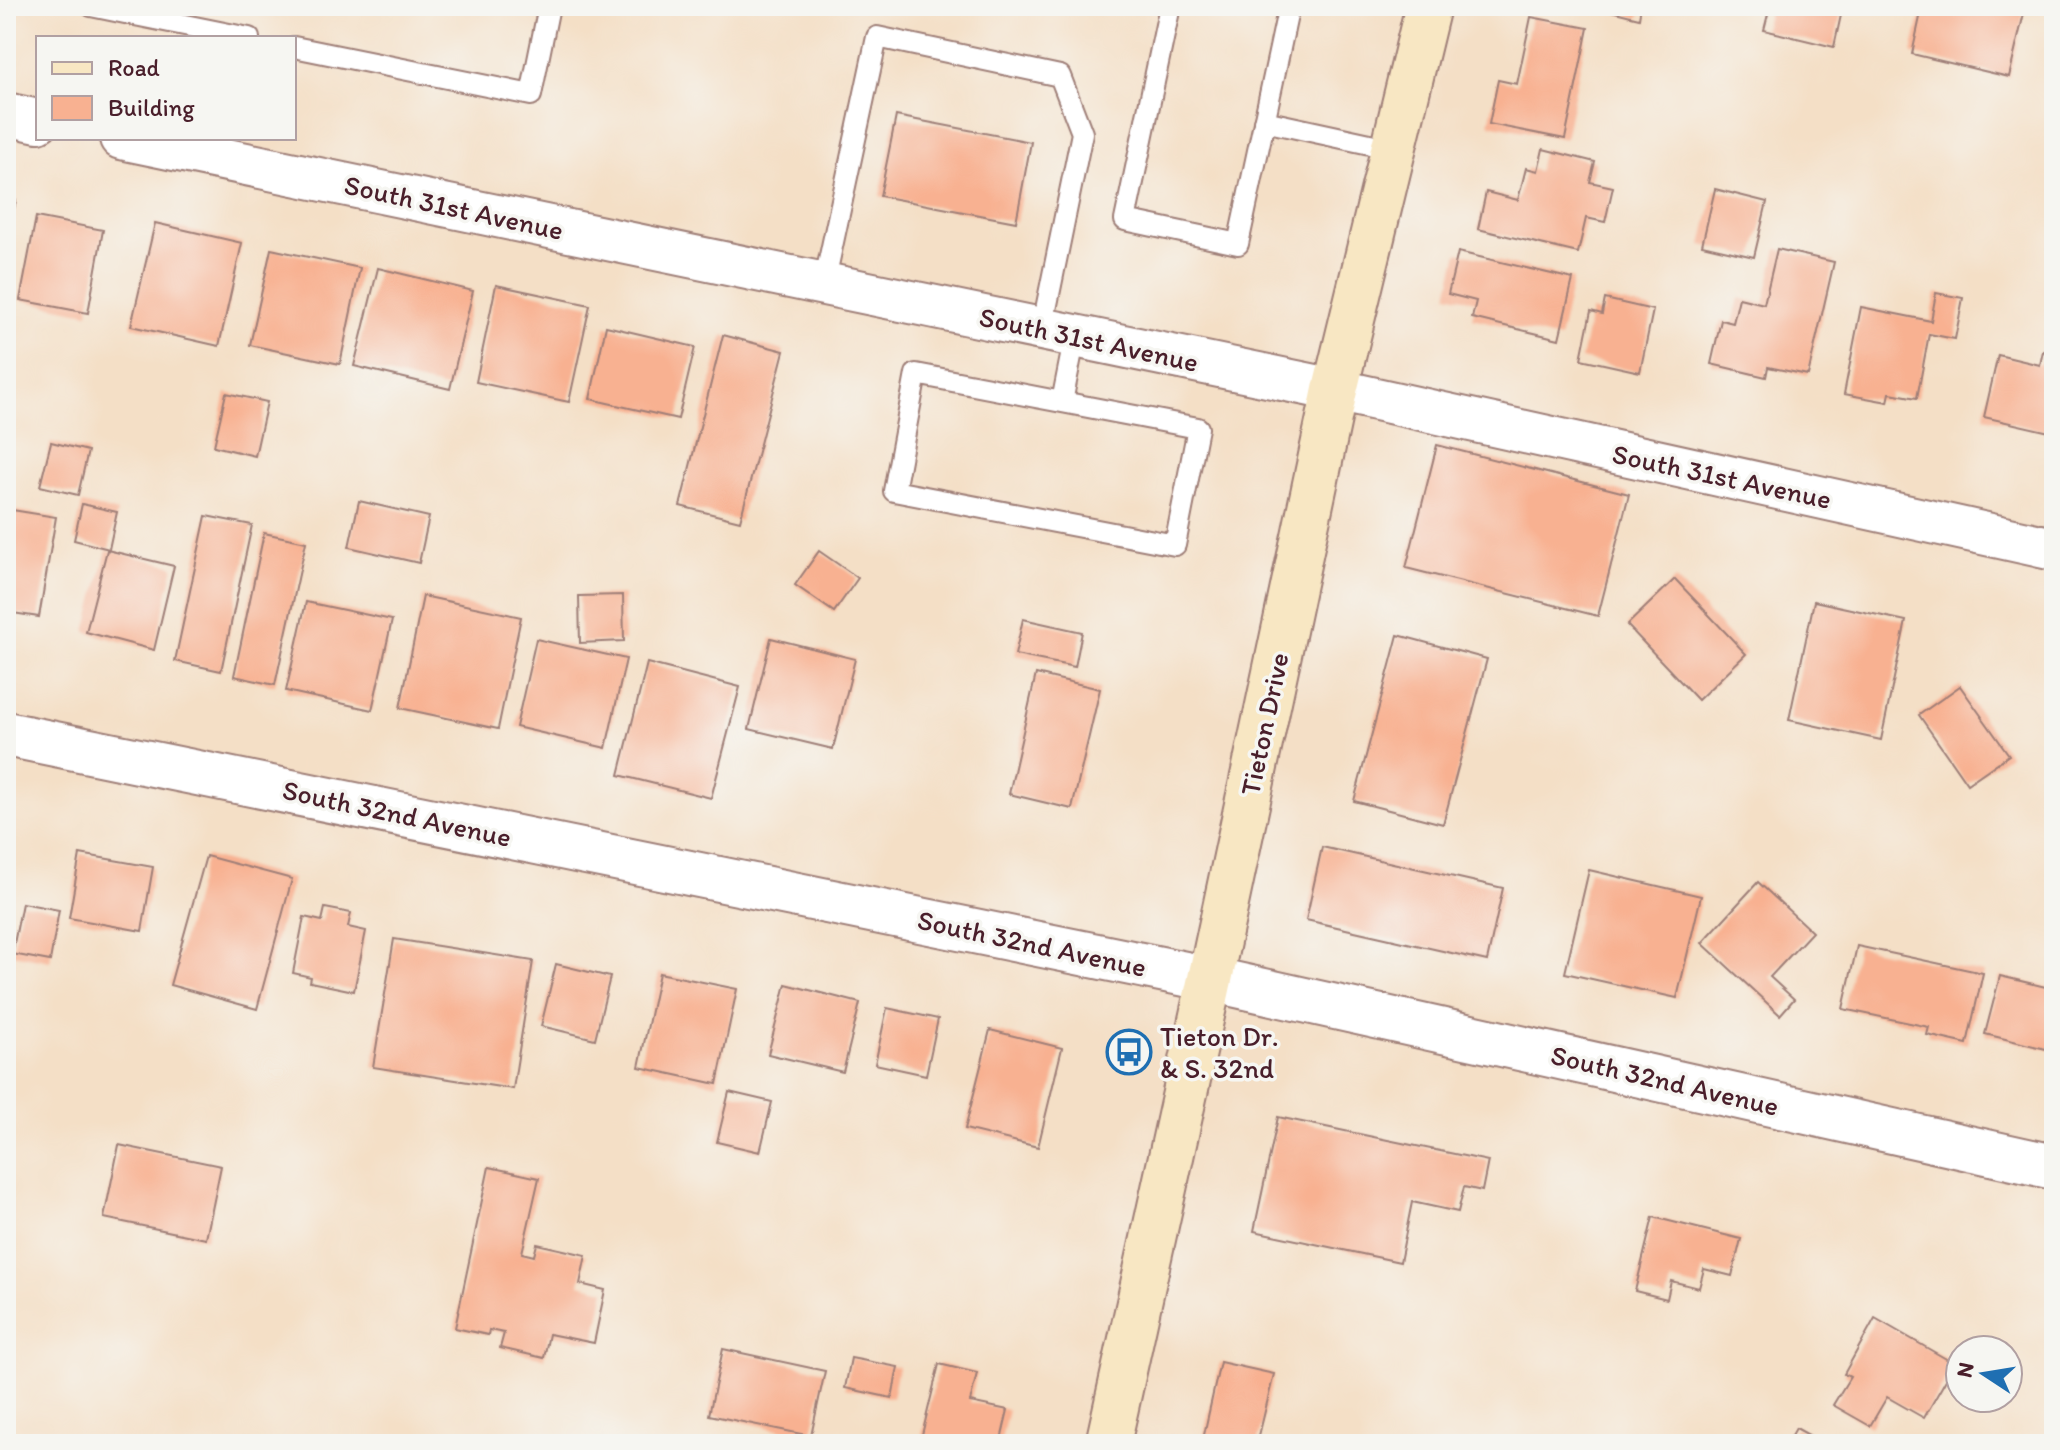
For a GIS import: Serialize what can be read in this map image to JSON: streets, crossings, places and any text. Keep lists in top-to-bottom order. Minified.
{"streets":{"main road":["Tieton Drive"],"street":["South 31st Avenue","South 32nd Avenue"]},"crossings":[["South 31st Avenue","Tieton Drive"],["Tieton Drive","South 32nd Avenue"]],"places":{"bus stop":["Tieton Dr. & S. 32nd"]},"legend":["Road","Building"],"north":"left"}
